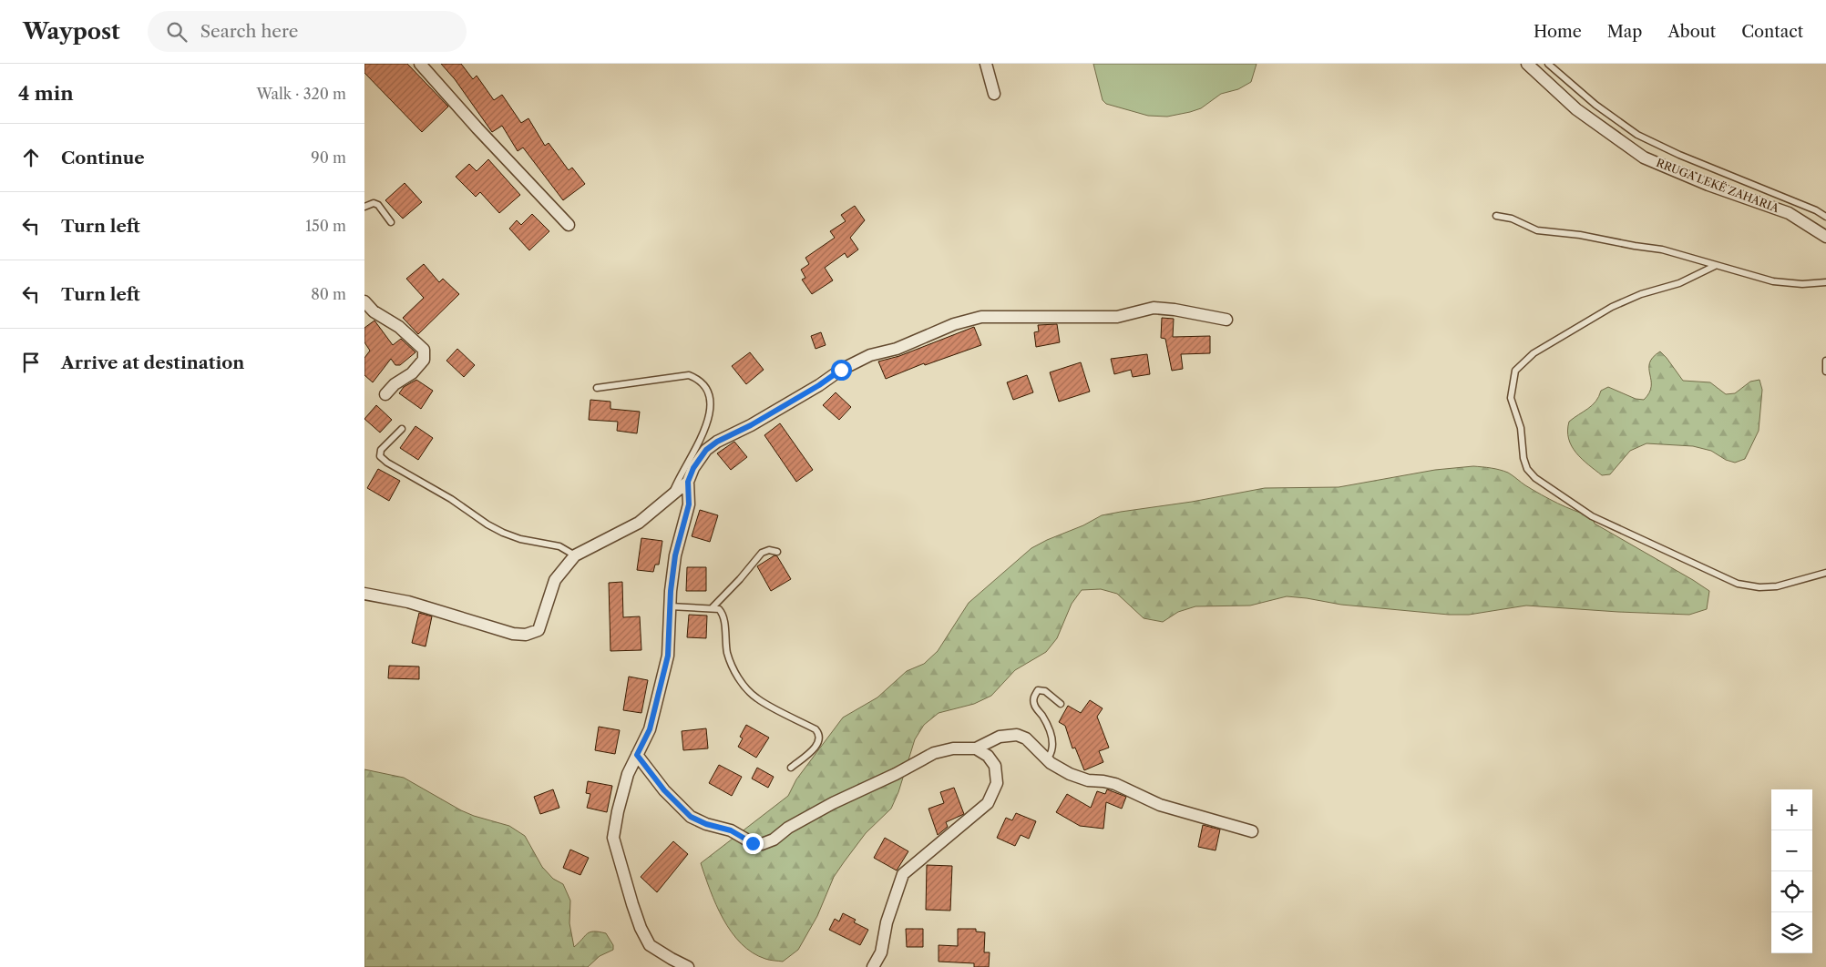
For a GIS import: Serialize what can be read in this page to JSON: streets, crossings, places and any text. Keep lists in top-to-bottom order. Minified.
{"streets":{"street":["RRUGA LEKË ZAHARIA"]},"page":{"header":"Waypost","search":"Search here","nav":["Home","Map","About","Contact"],"heading":["4 min","Walk · 320 m"],"list":[["Continue","90 m"],["Turn left","150 m"],["Turn left","80 m"],"Arrive at destination"],"map_buttons":["+","−"]}}
